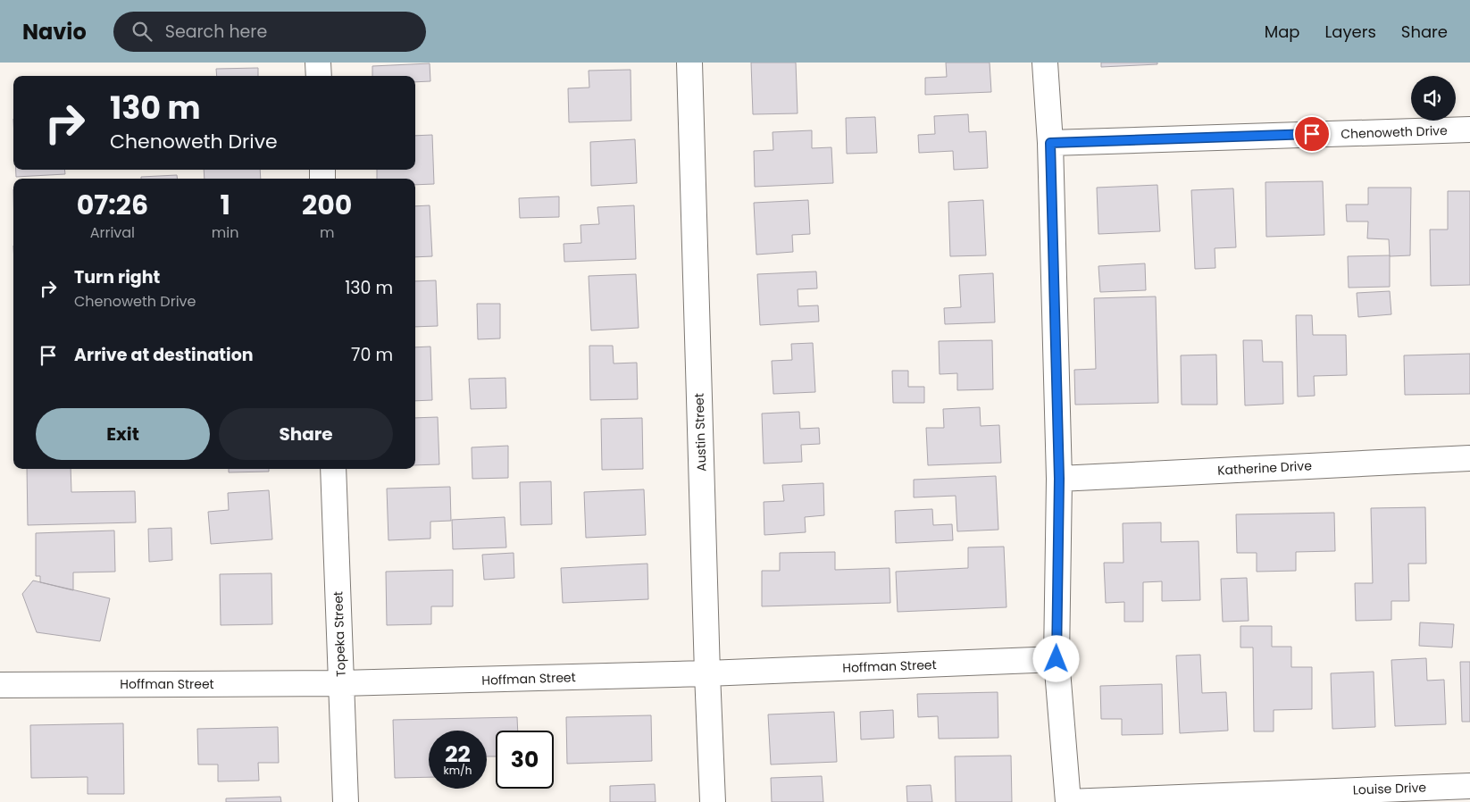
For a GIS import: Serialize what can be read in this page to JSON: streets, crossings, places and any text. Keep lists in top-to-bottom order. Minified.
{"streets":{"street":["Chenoweth Drive","Austin Street","Katherine Drive","Topeka Street","Hoffman Street","Louise Drive"]},"crossings":[["Austin Street","Hoffman Street"],["Topeka Street","Hoffman Street"]],"page":{"header":"Navio","search":"Search here","nav":["Map","Layers","Share"],"turn":["130 m","Chenoweth Drive"],"eta":["07:26","Arrival","1","min","200","m"],"list":[{"name":"Turn right","note":"Chenoweth Drive","value":"130 m"},{"name":"Arrive at destination","value":"70 m"}],"buttons":["Exit","Share"],"speed":"22 km/h","limit":"30"}}
